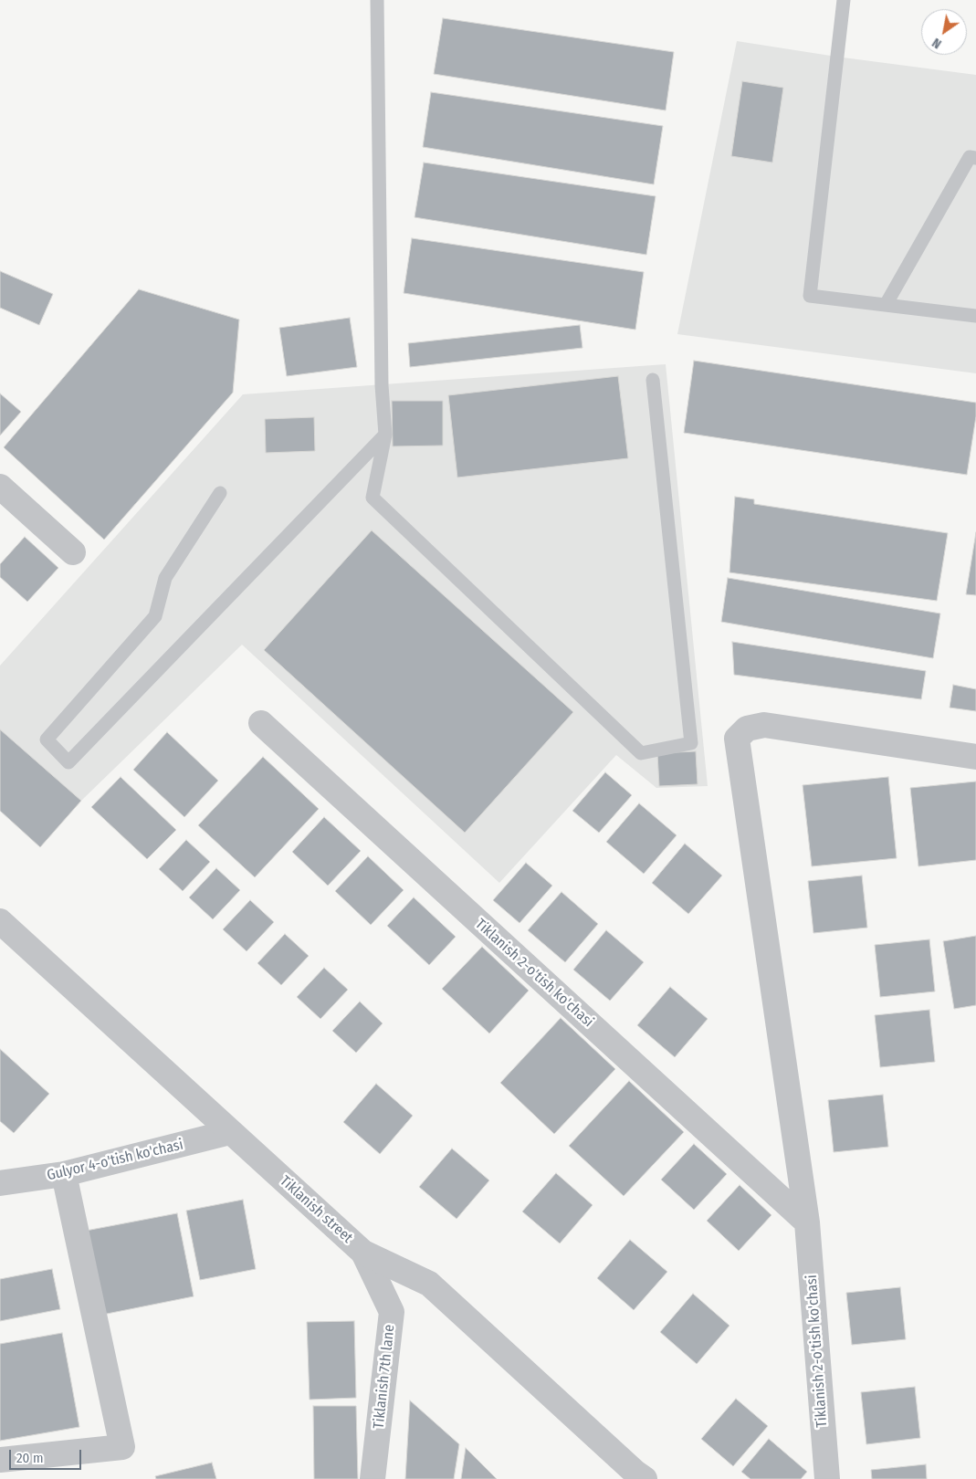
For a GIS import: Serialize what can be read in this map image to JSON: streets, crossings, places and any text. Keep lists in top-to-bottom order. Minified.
{"streets":{"street":["Tiklanish 2-o'tish ko'chasi","Gulyor 4-o'tish ko'chasi","Tiklanish street","Tiklanish 7th lane"]},"crossings":[["Gulyor 4-o'tish ko'chasi","Tiklanish street"],["Tiklanish street","Tiklanish 7th lane"]],"scale_bar":"20 m","north":"bottom left"}
